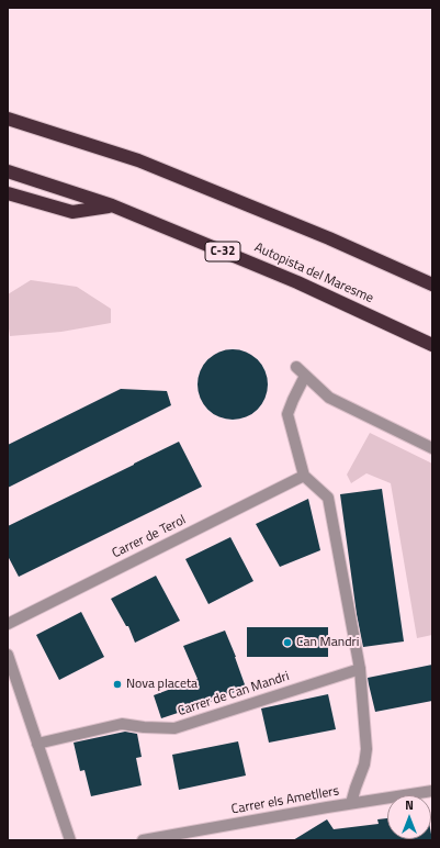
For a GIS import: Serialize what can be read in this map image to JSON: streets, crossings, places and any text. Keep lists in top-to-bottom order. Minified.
{"streets":{"highway":["C-32","Autopista del Maresme"],"street":["Carrer de Terol","Carrer de Can Mandri","Carrer els Ametllers"]},"places":["Can Mandri","Nova placeta"],"north":"top"}
